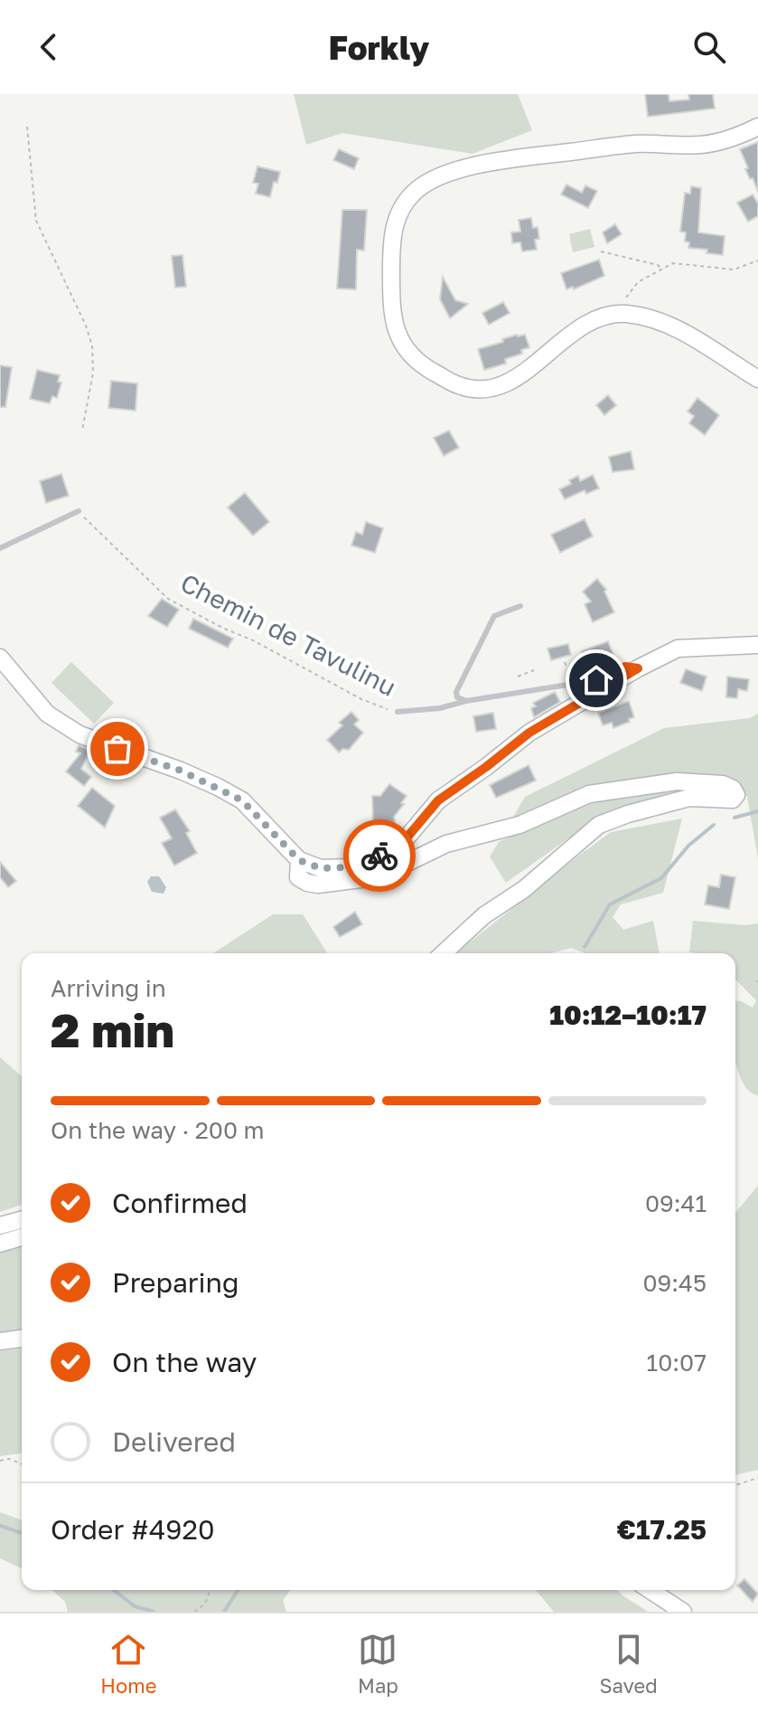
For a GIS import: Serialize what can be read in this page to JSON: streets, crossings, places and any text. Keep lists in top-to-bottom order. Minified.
{"streets":{"lane":["Chemin de Tavulinu"]},"page":{"header":"Forkly","heading":["2 min","Arriving in","10:12–10:17"],"panel":["Order #4920","€17.25"],"bar":"On the way · 200 m","list":[["Confirmed","09:41"],["Preparing","09:45"],["On the way","10:07"],"Delivered"],"tabs":["Home","Map","Saved"]}}
